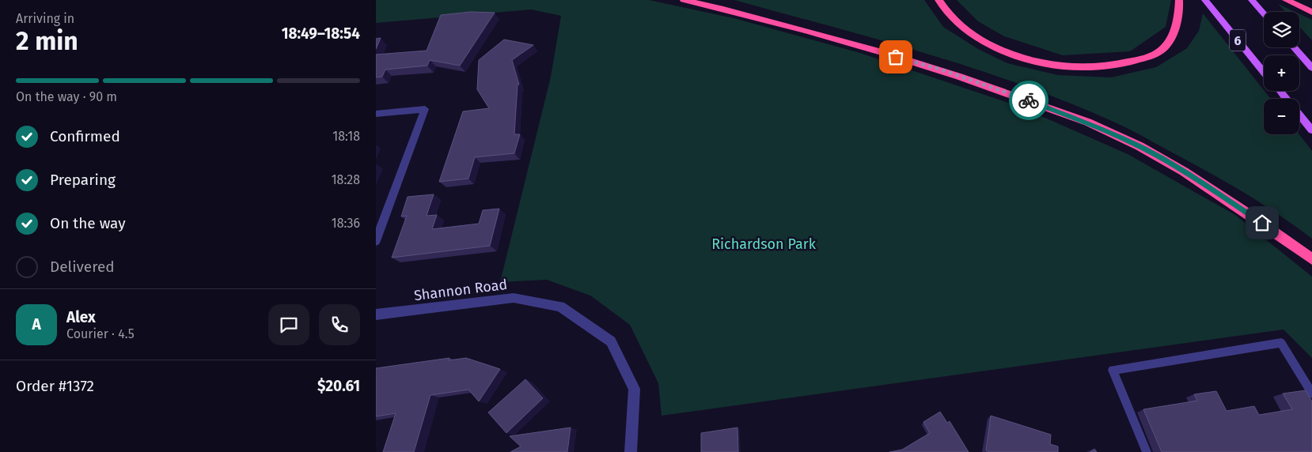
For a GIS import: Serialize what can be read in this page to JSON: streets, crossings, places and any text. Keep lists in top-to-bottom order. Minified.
{"streets":{"main road":["6"],"street":["Shannon Road"]},"parks":["Richardson Park"],"page":{"heading":["2 min","Arriving in","18:49–18:54"],"panel":["Alex","Courier · 4.5","Order #1372","$20.61"],"map_buttons":["+","−"],"bar":"On the way · 90 m","list":[["Confirmed","18:18"],["Preparing","18:28"],["On the way","18:36"],"Delivered"],"round":"A"}}
